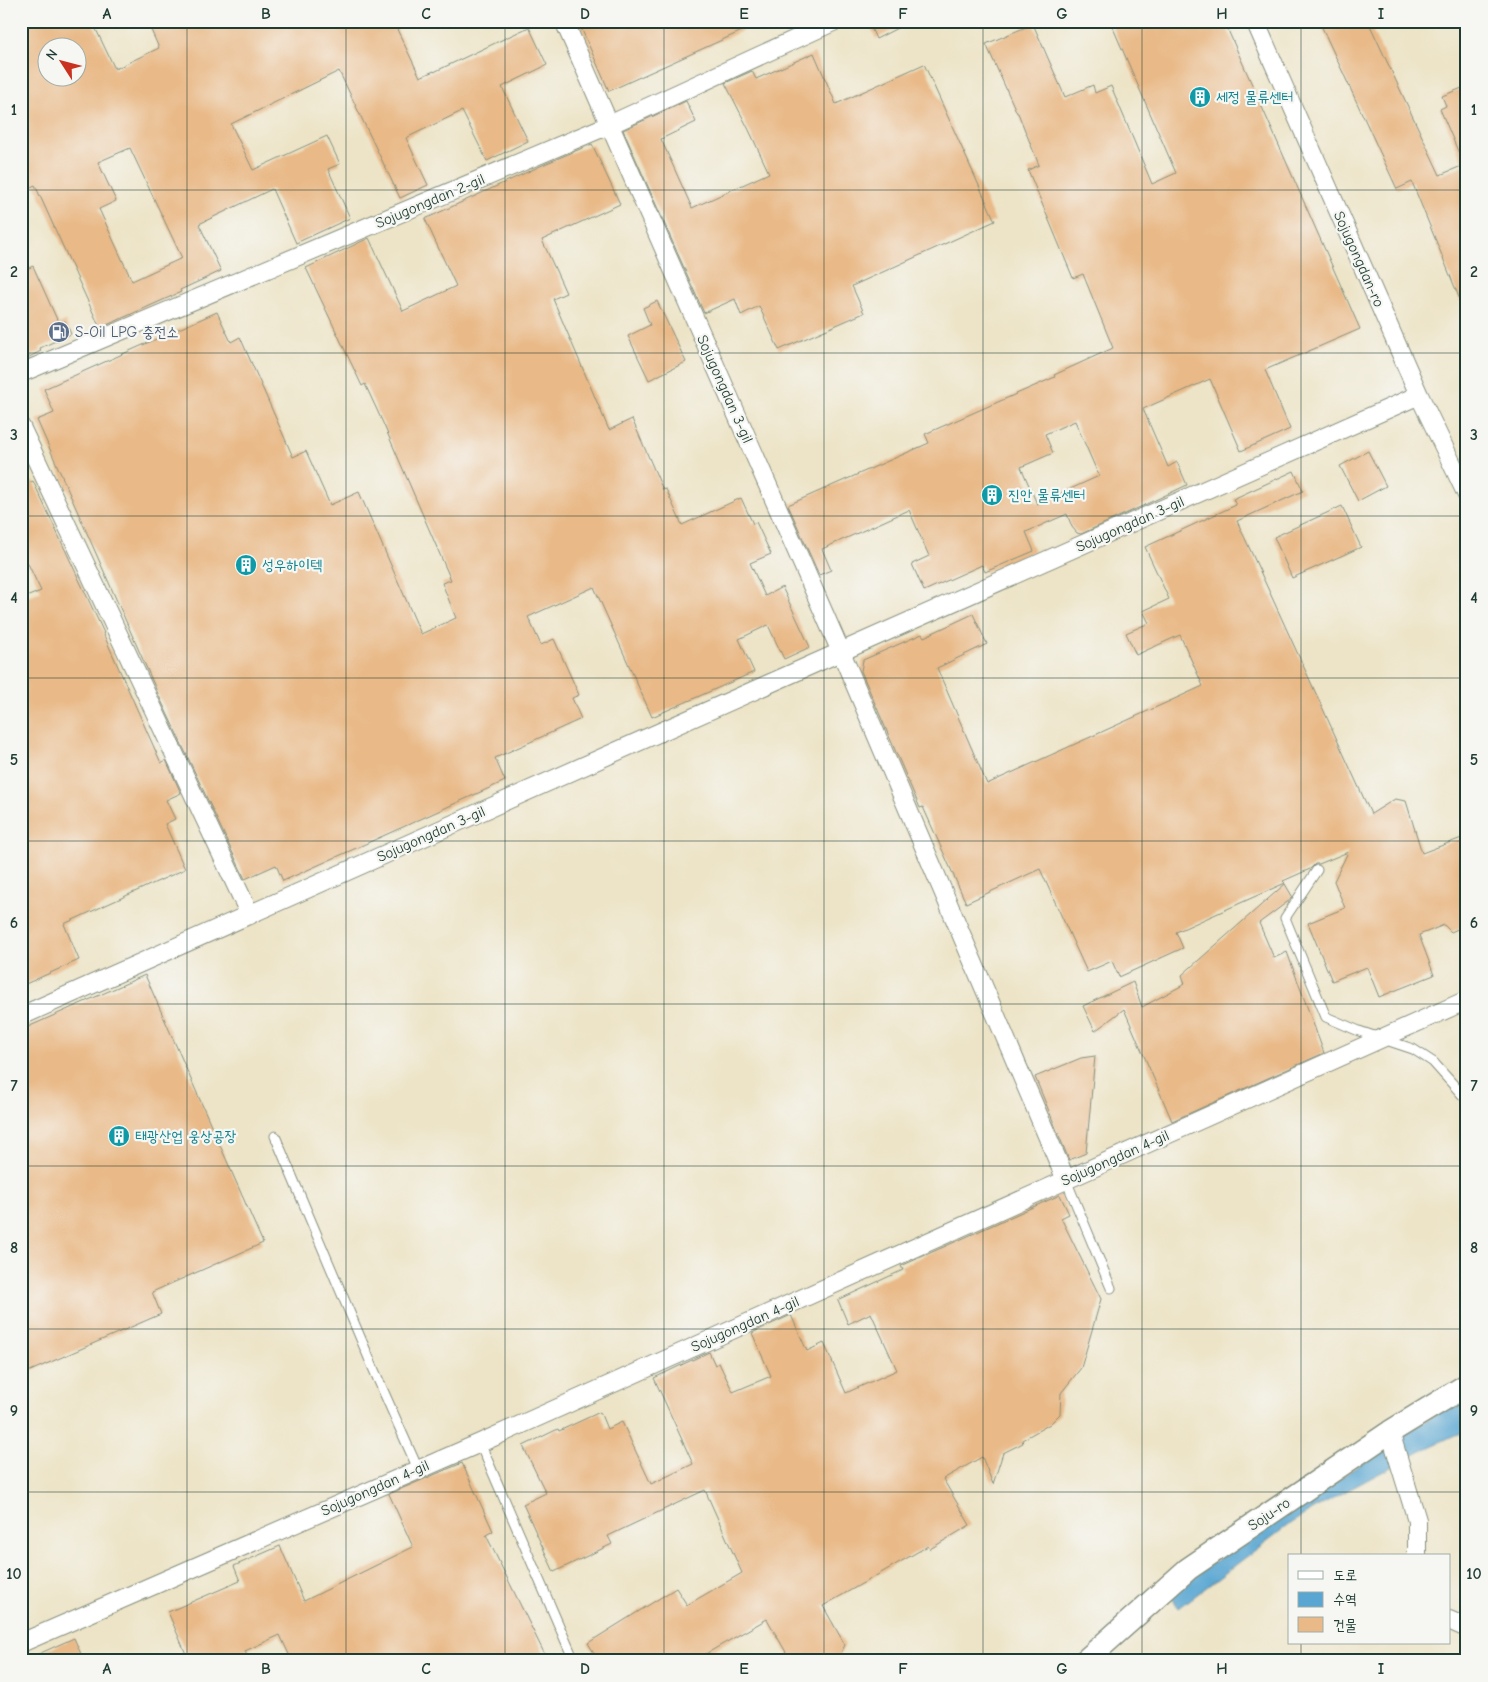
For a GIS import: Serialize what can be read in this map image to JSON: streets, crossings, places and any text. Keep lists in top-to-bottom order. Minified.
{"streets":{"street":["Sojugongdan 2-gil","Sojugongdan-ro","Sojugongdan 3-gil","Sojugongdan 4-gil","Soju-ro"]},"crossings":[["Sojugongdan 2-gil","Sojugongdan 3-gil"],["Sojugongdan-ro","Sojugongdan 3-gil"]],"places":{"building":["세정 물류센터","진안 물류센터","성우하이텍","태광산업 웅상공장"],"fuel station":["S-Oil LPG 충전소"]},"legend":["도로","수역","건물"],"north":"top left","grid":{"columns":["A","B","C","D","E","F","G","H","I"],"rows":["1","2","3","4","5","6","7","8","9","10"]}}
